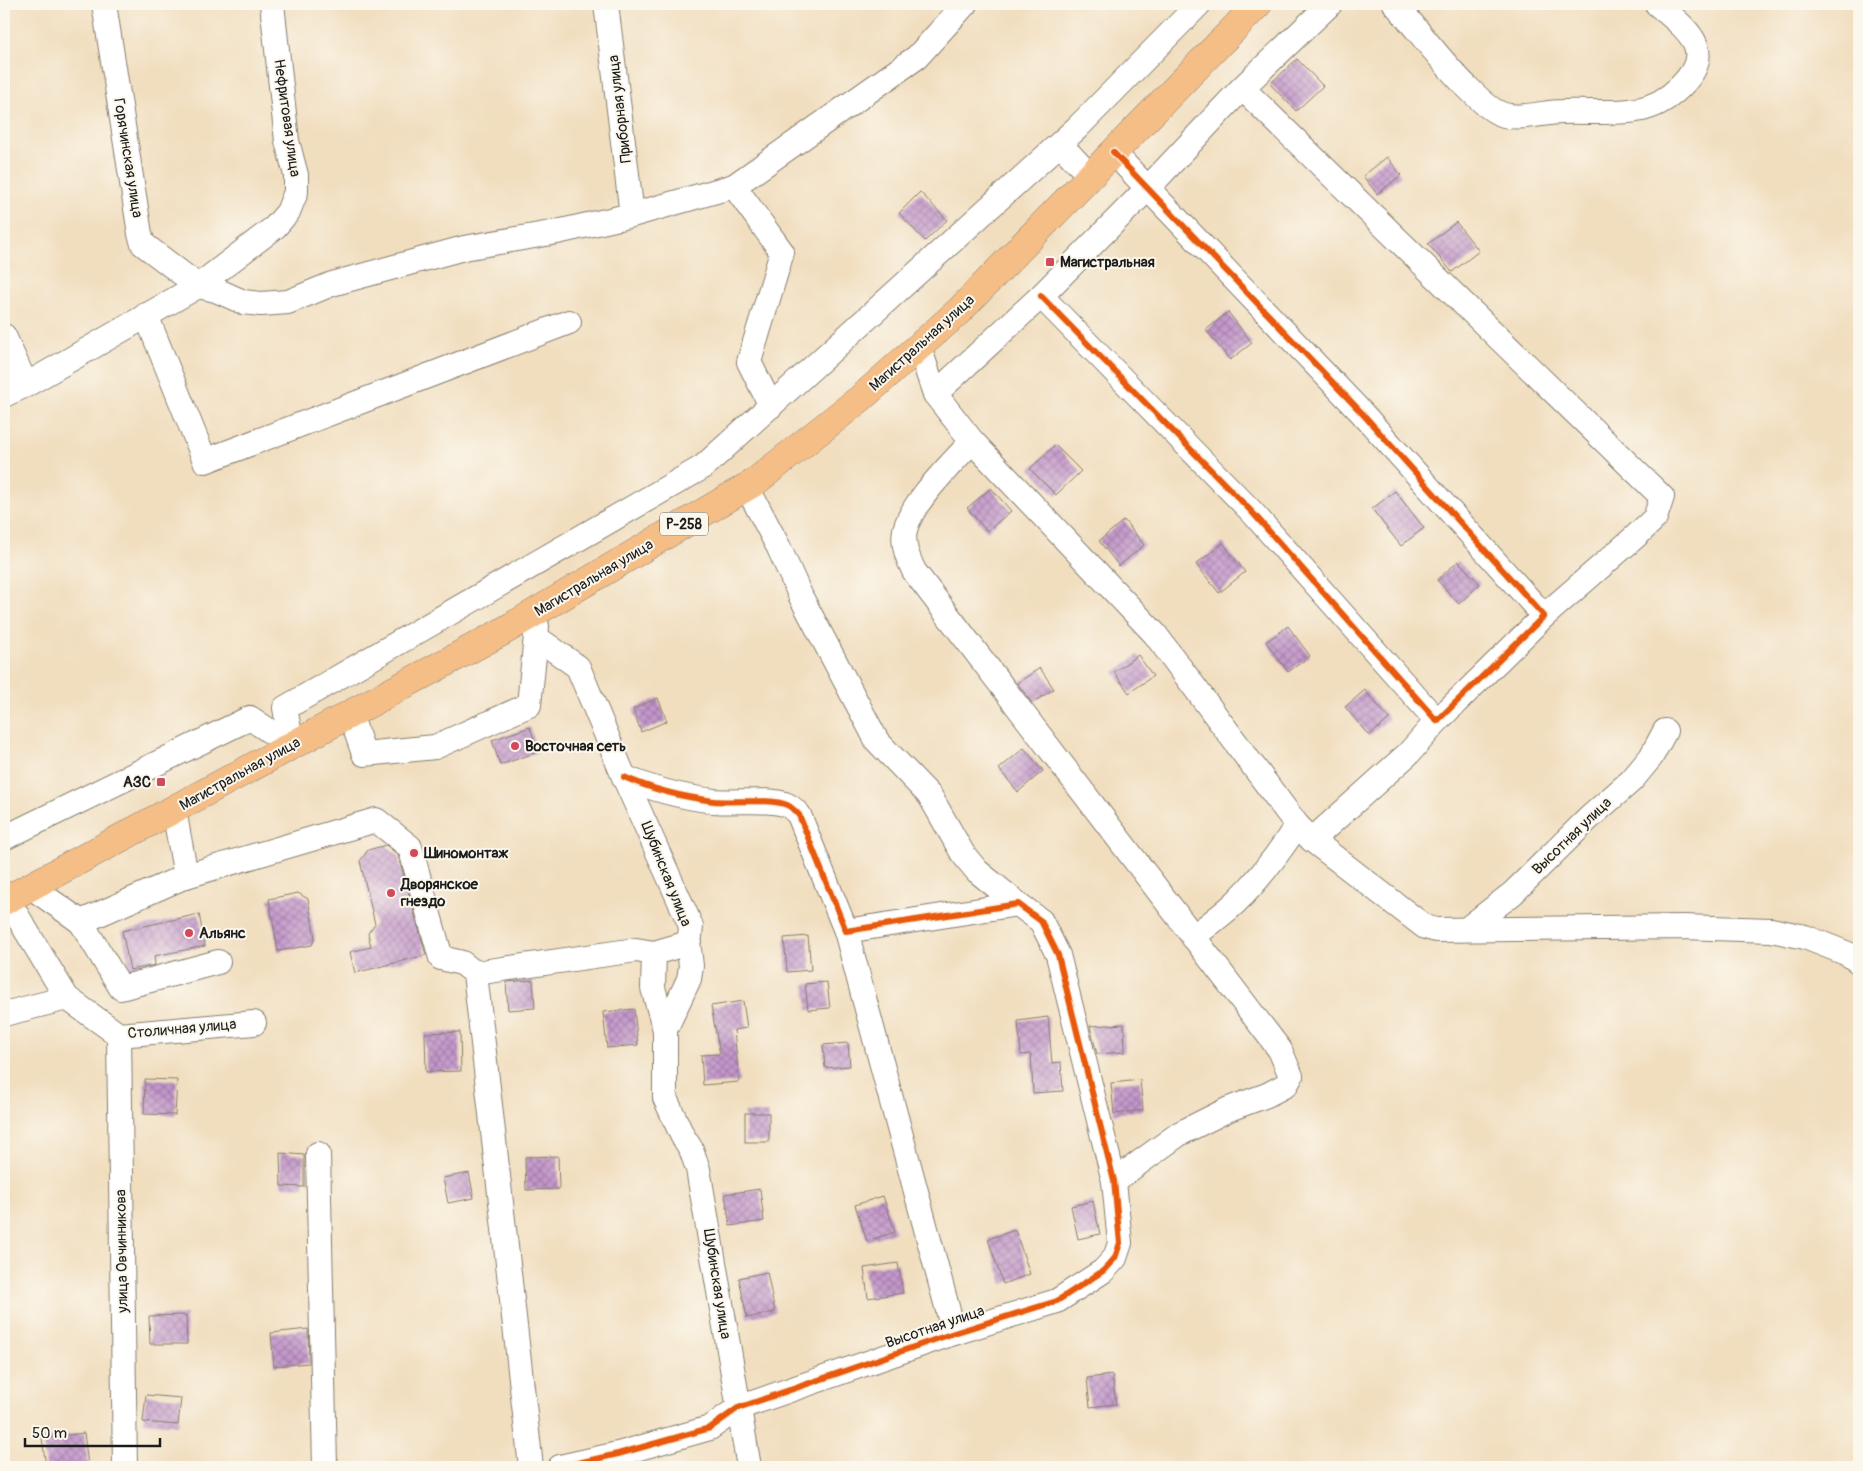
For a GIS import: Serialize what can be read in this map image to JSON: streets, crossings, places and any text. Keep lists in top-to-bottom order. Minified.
{"streets":{"highway":["Магистральная улица","Р-258"],"street":["Приборная улица","Нефритовая улица","Горячинская улица","Высотная улица","Шубинская улица","Столичная улица","улица Овчинникова"]},"crossings":[["Нефритовая улица","Горячинская улица"],["Высотная улица","Шубинская улица"],["Столичная улица","улица Овчинникова"]],"places":{"transit":["Магистральная","АЗС"],"other":["Восточная сеть","Шиномонтаж","Дворянское гнездо","Альянс"]},"scale_bar":"50 m"}
